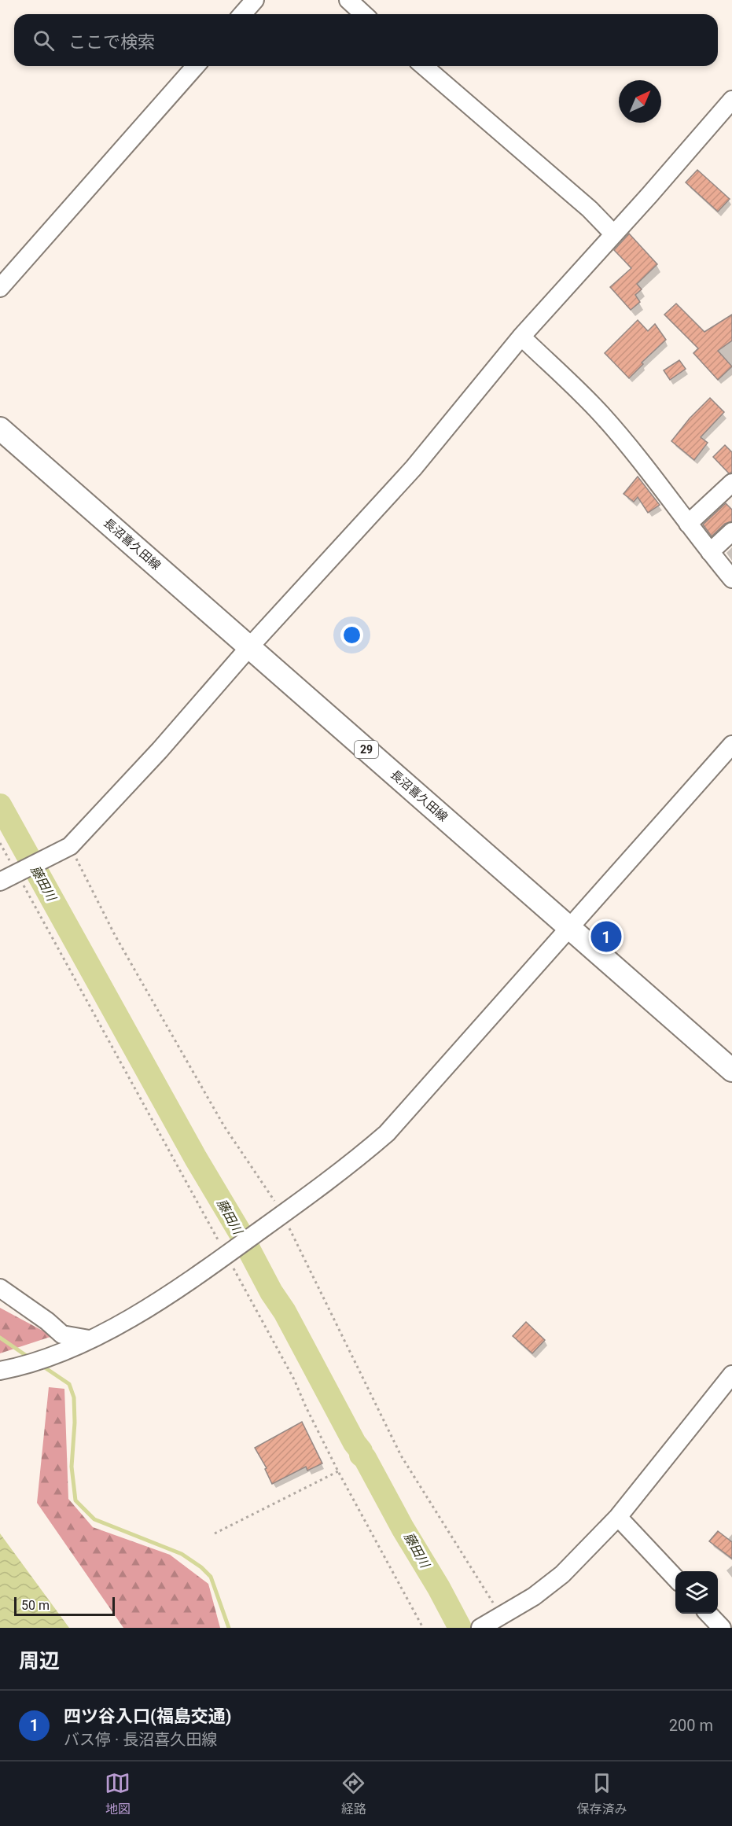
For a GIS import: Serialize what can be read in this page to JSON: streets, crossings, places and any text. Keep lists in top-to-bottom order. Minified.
{"streets":{"main road":["長沼喜久田線","29"]},"water":["藤田川"],"scale_bar":"50 m","north":"top right","page":{"search":"ここで検索","pins":"1","scale":"50 m","heading":"周辺","list":[{"mark":"1","name":"四ツ谷入口(福島交通)","note":"バス停 · 長沼喜久田線","value":"200 m"}],"nav":["地図","経路","保存済み"]}}
